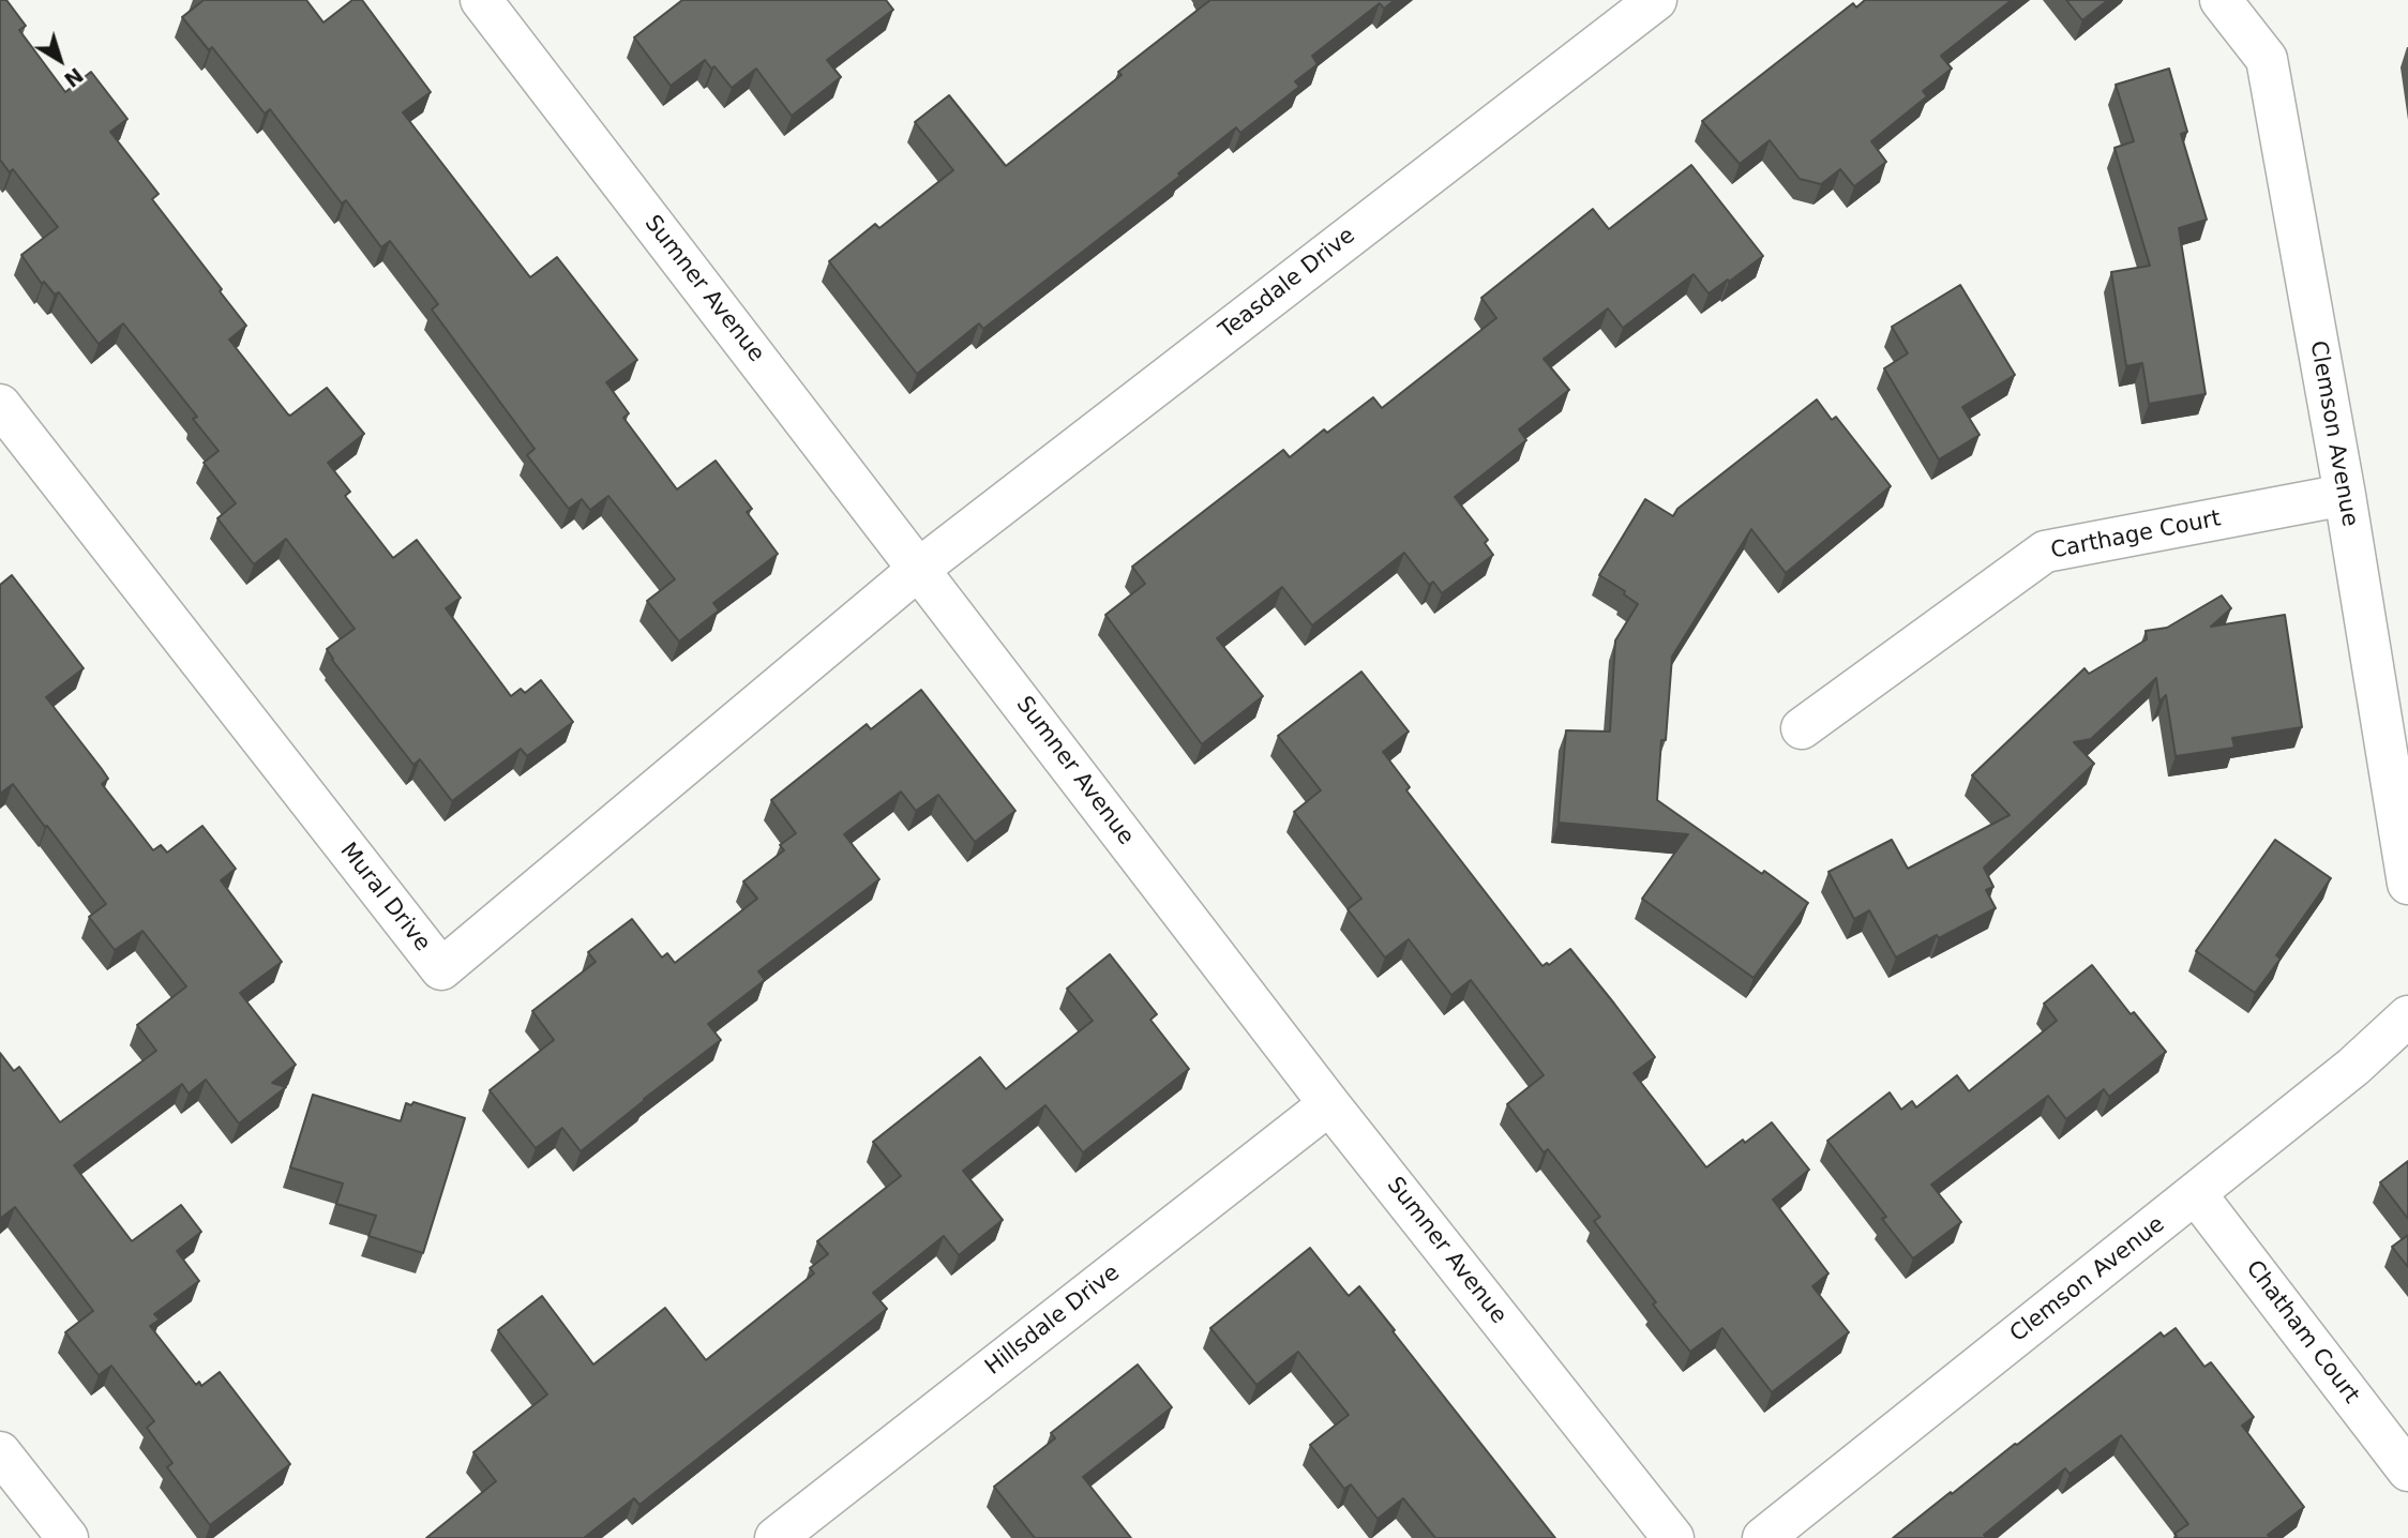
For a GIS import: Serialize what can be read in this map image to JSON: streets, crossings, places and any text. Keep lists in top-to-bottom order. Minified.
{"streets":{"street":["Teasdale Drive","Sumner Avenue","Clemson Avenue","Carthage Court","Mural Drive","Hillsdale Drive","Chatham Court"]},"crossings":[["Teasdale Drive","Sumner Avenue"],["Teasdale Drive","Mural Drive"],["Sumner Avenue","Mural Drive"],["Sumner Avenue","Hillsdale Drive"],["Clemson Avenue","Carthage Court"],["Clemson Avenue","Chatham Court"]],"north":"bottom right"}
